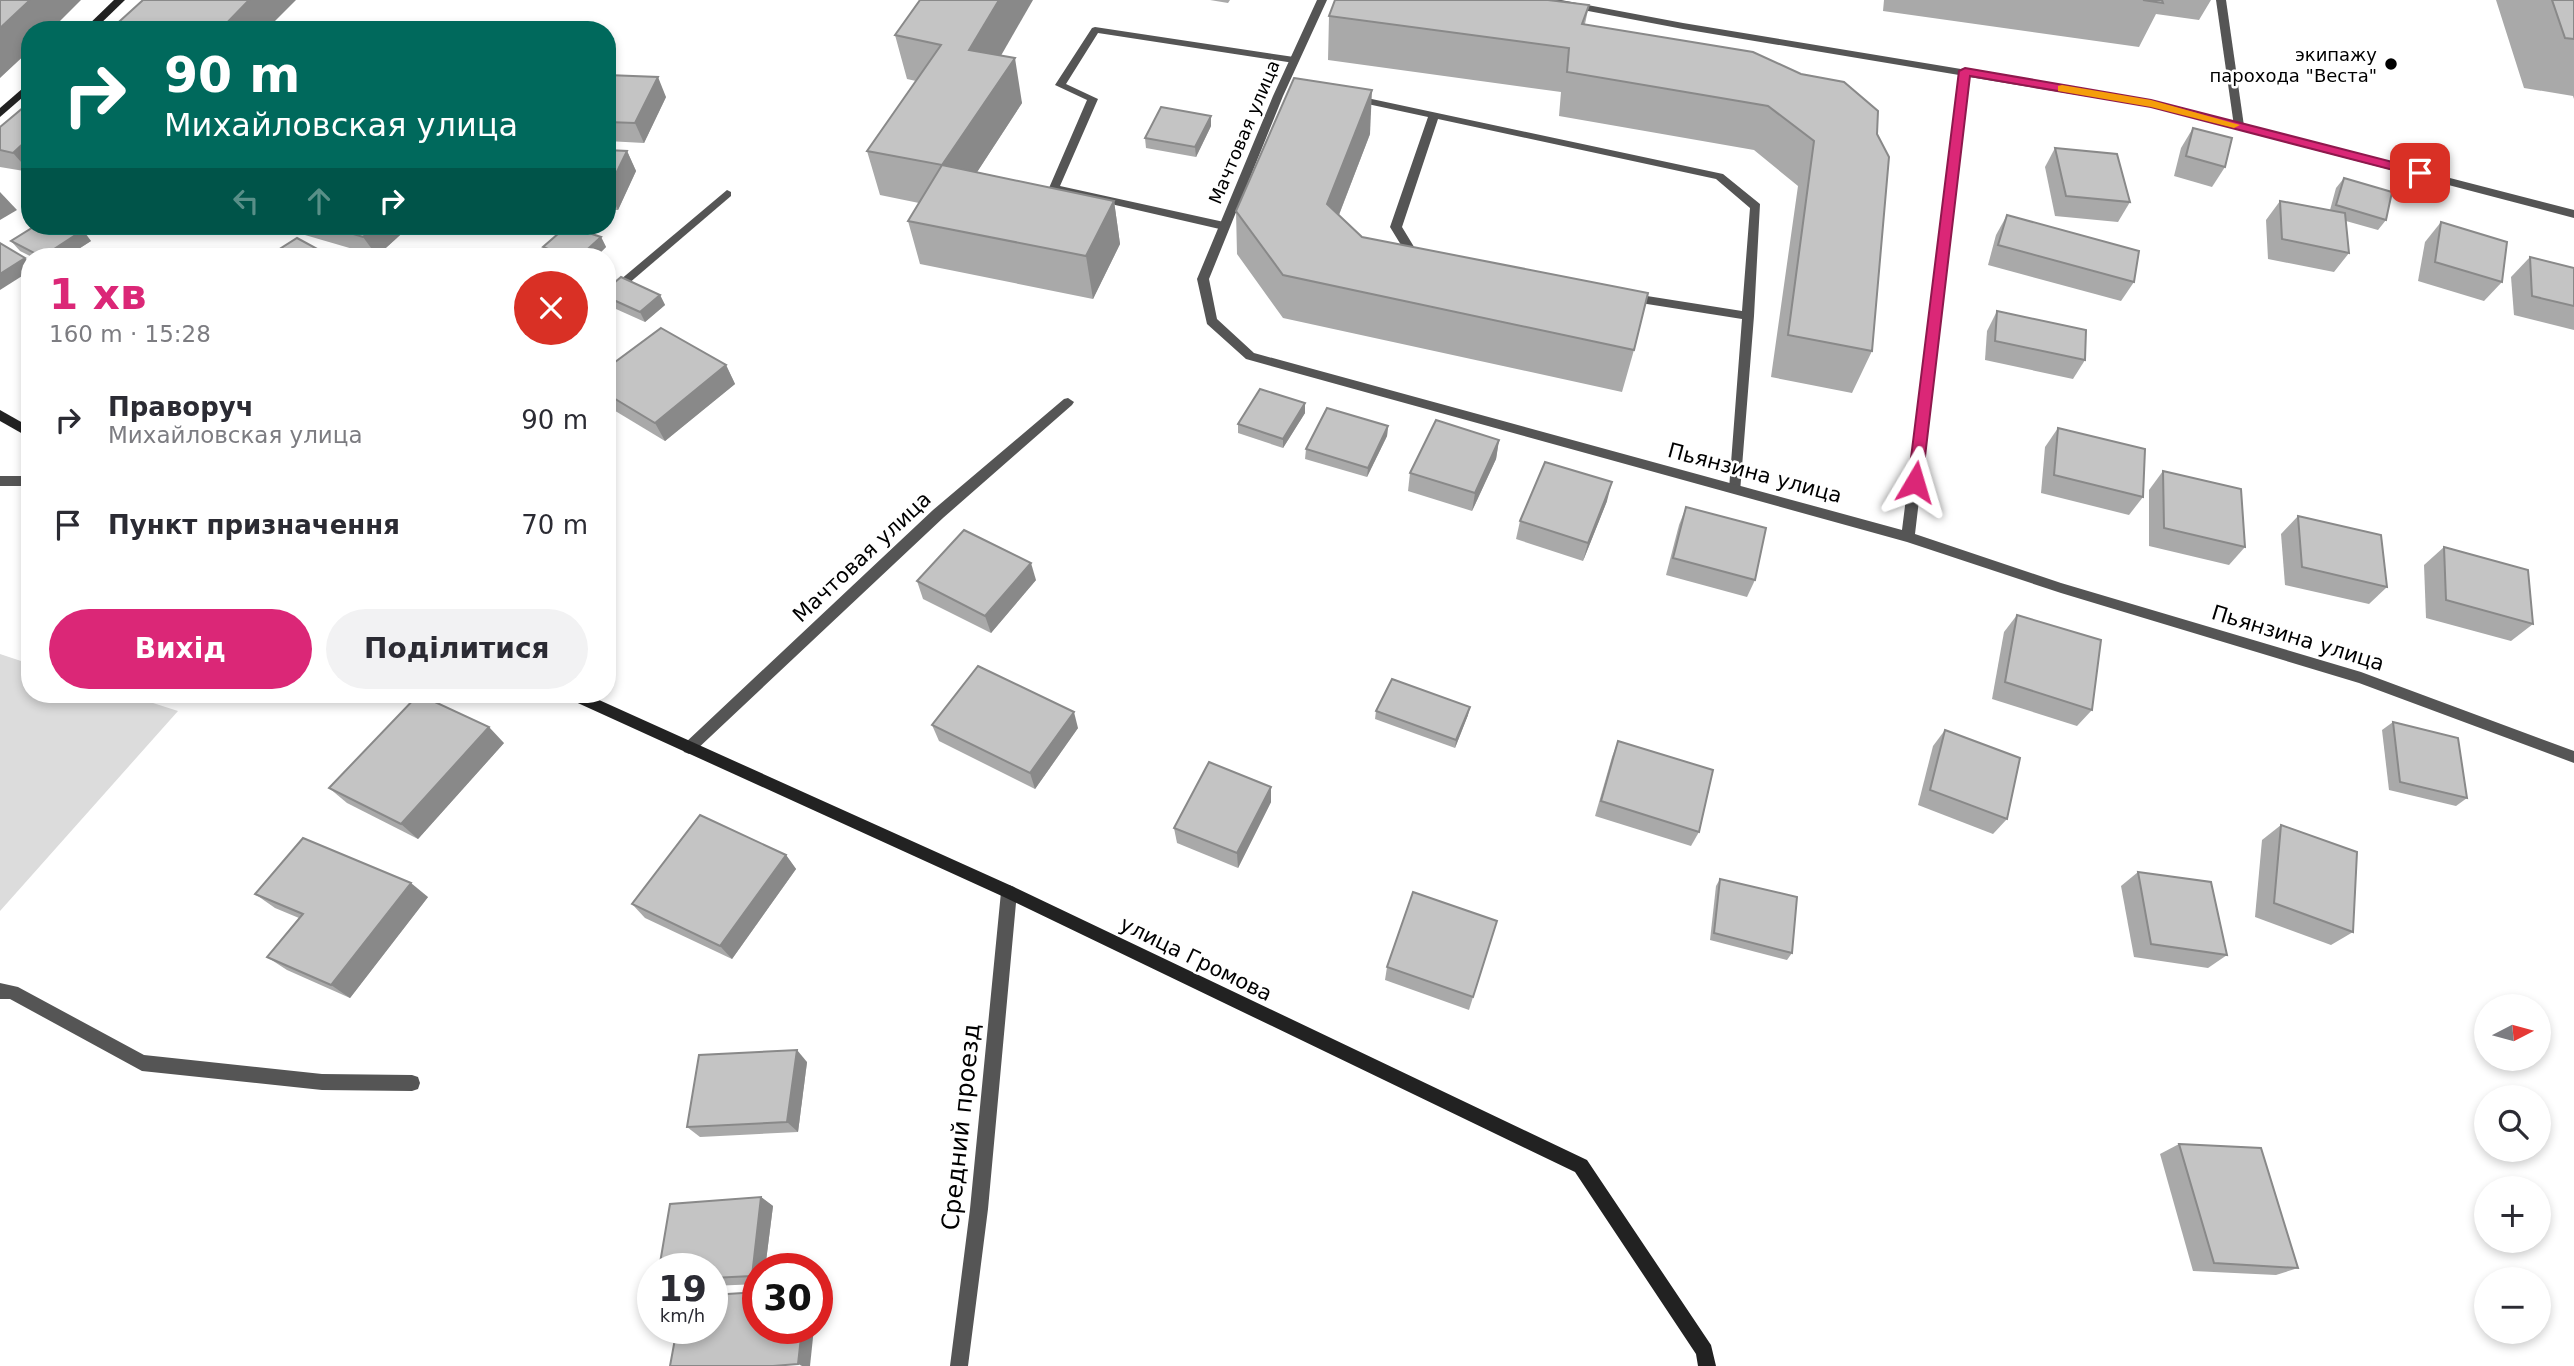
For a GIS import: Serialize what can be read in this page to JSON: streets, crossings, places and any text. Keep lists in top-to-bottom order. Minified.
{"streets":{"street":["Мачтовая улица","Пьянзина улица","улица Громова","Средний проезд"]},"crossings":[["Мачтовая улица","Пьянзина улица"],["Мачтовая улица","улица Громова"],["улица Громова","Средний проезд"]],"places":["экипажу парохода \"Веста\""],"north":"right","page":{"turn":["90 m","Михайловская улица"],"heading":["1 хв","160 m · 15:28"],"list":[{"name":"Праворуч","note":"Михайловская улица","value":"90 m"},{"name":"Пункт призначення","value":"70 m"}],"buttons":["Вихід","Поділитися"],"map_buttons":["+","−"],"speed":"19 km/h","limit":"30"}}
